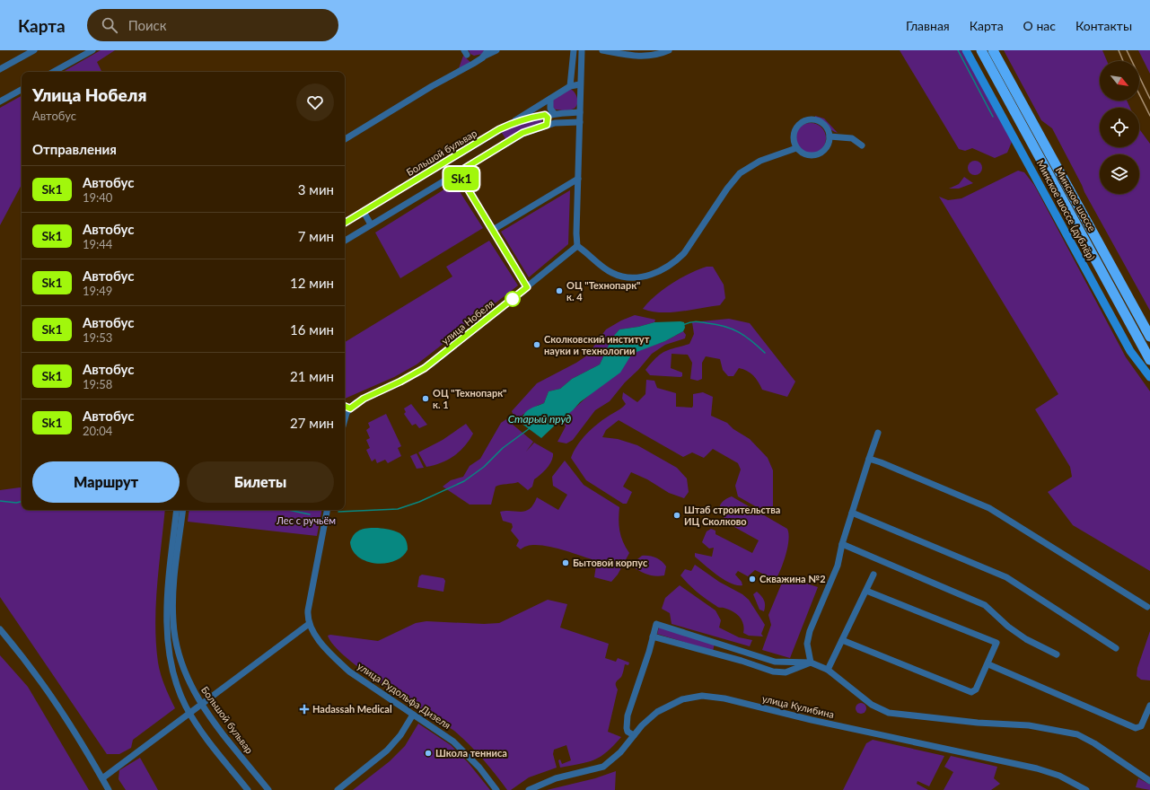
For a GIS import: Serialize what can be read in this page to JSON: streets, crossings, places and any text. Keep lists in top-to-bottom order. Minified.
{"streets":{"highway":["Минское шоссе"],"main road":["Минское шоссе (дублёр)"],"street":["Большой бульвар","улица Нобеля","улица Рудольфа Дизеля","улица Кулибина"]},"water":["Старый пруд"],"parks":["Лес с ручьём"],"places":{"other":["ОЦ \"Технопарк\" к. 4","Сколковский институт науки и технологии","ОЦ \"Технопарк\" к. 1","Штаб строительства ИЦ Сколково","Бытовой корпус","Скважина №2","Школа тенниса"],"health":["Hadassah Medical"]},"lines":["bus line Sk1"],"north":"bottom right","page":{"header":"Карта","search":"Поиск","nav":["Главная","Карта","О нас","Контакты"],"on_map":"Sk1","heading":[["Улица Нобеля","Автобус"],"Отправления"],"list":[{"mark":"Sk1","name":"Автобус","note":"19:40","value":"3 мин"},{"mark":"Sk1","name":"Автобус","note":"19:44","value":"7 мин"},{"mark":"Sk1","name":"Автобус","note":"19:49","value":"12 мин"},{"mark":"Sk1","name":"Автобус","note":"19:53","value":"16 мин"},{"mark":"Sk1","name":"Автобус","note":"19:58","value":"21 мин"},{"mark":"Sk1","name":"Автобус","note":"20:04","value":"27 мин"}],"buttons":["Маршрут","Билеты"]}}
